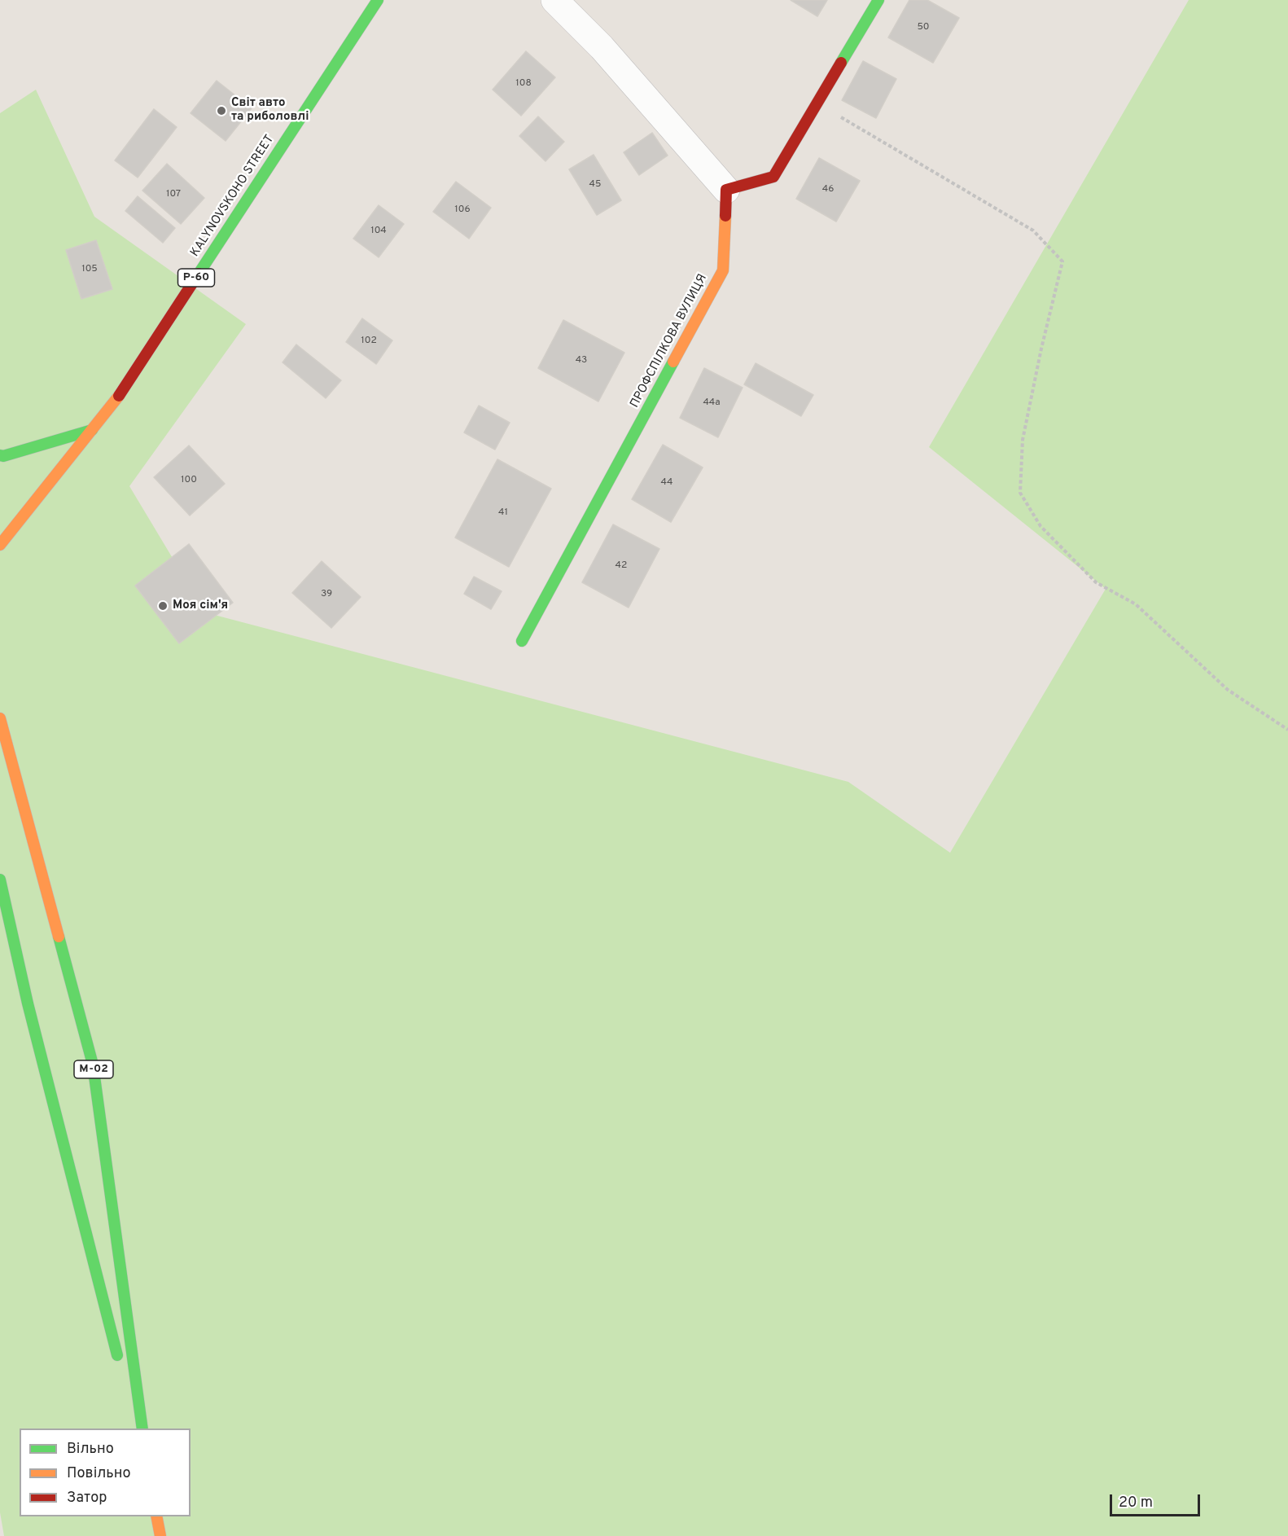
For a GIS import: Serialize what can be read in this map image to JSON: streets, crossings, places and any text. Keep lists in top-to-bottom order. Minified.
{"streets":{"main road":["KALYNOVSKOHO STREET","Р-60","ПРОФСПІЛКОВА ВУЛИЦЯ","М-02"]},"places":["Світ авто та риболовлі","Моя сім'я"],"house_numbers":["50","108","45","46","107","106","104","105","102","43","44а","100","44","41","42","39"],"legend":["Вільно","Повільно","Затор"],"scale_bar":"20 m"}
